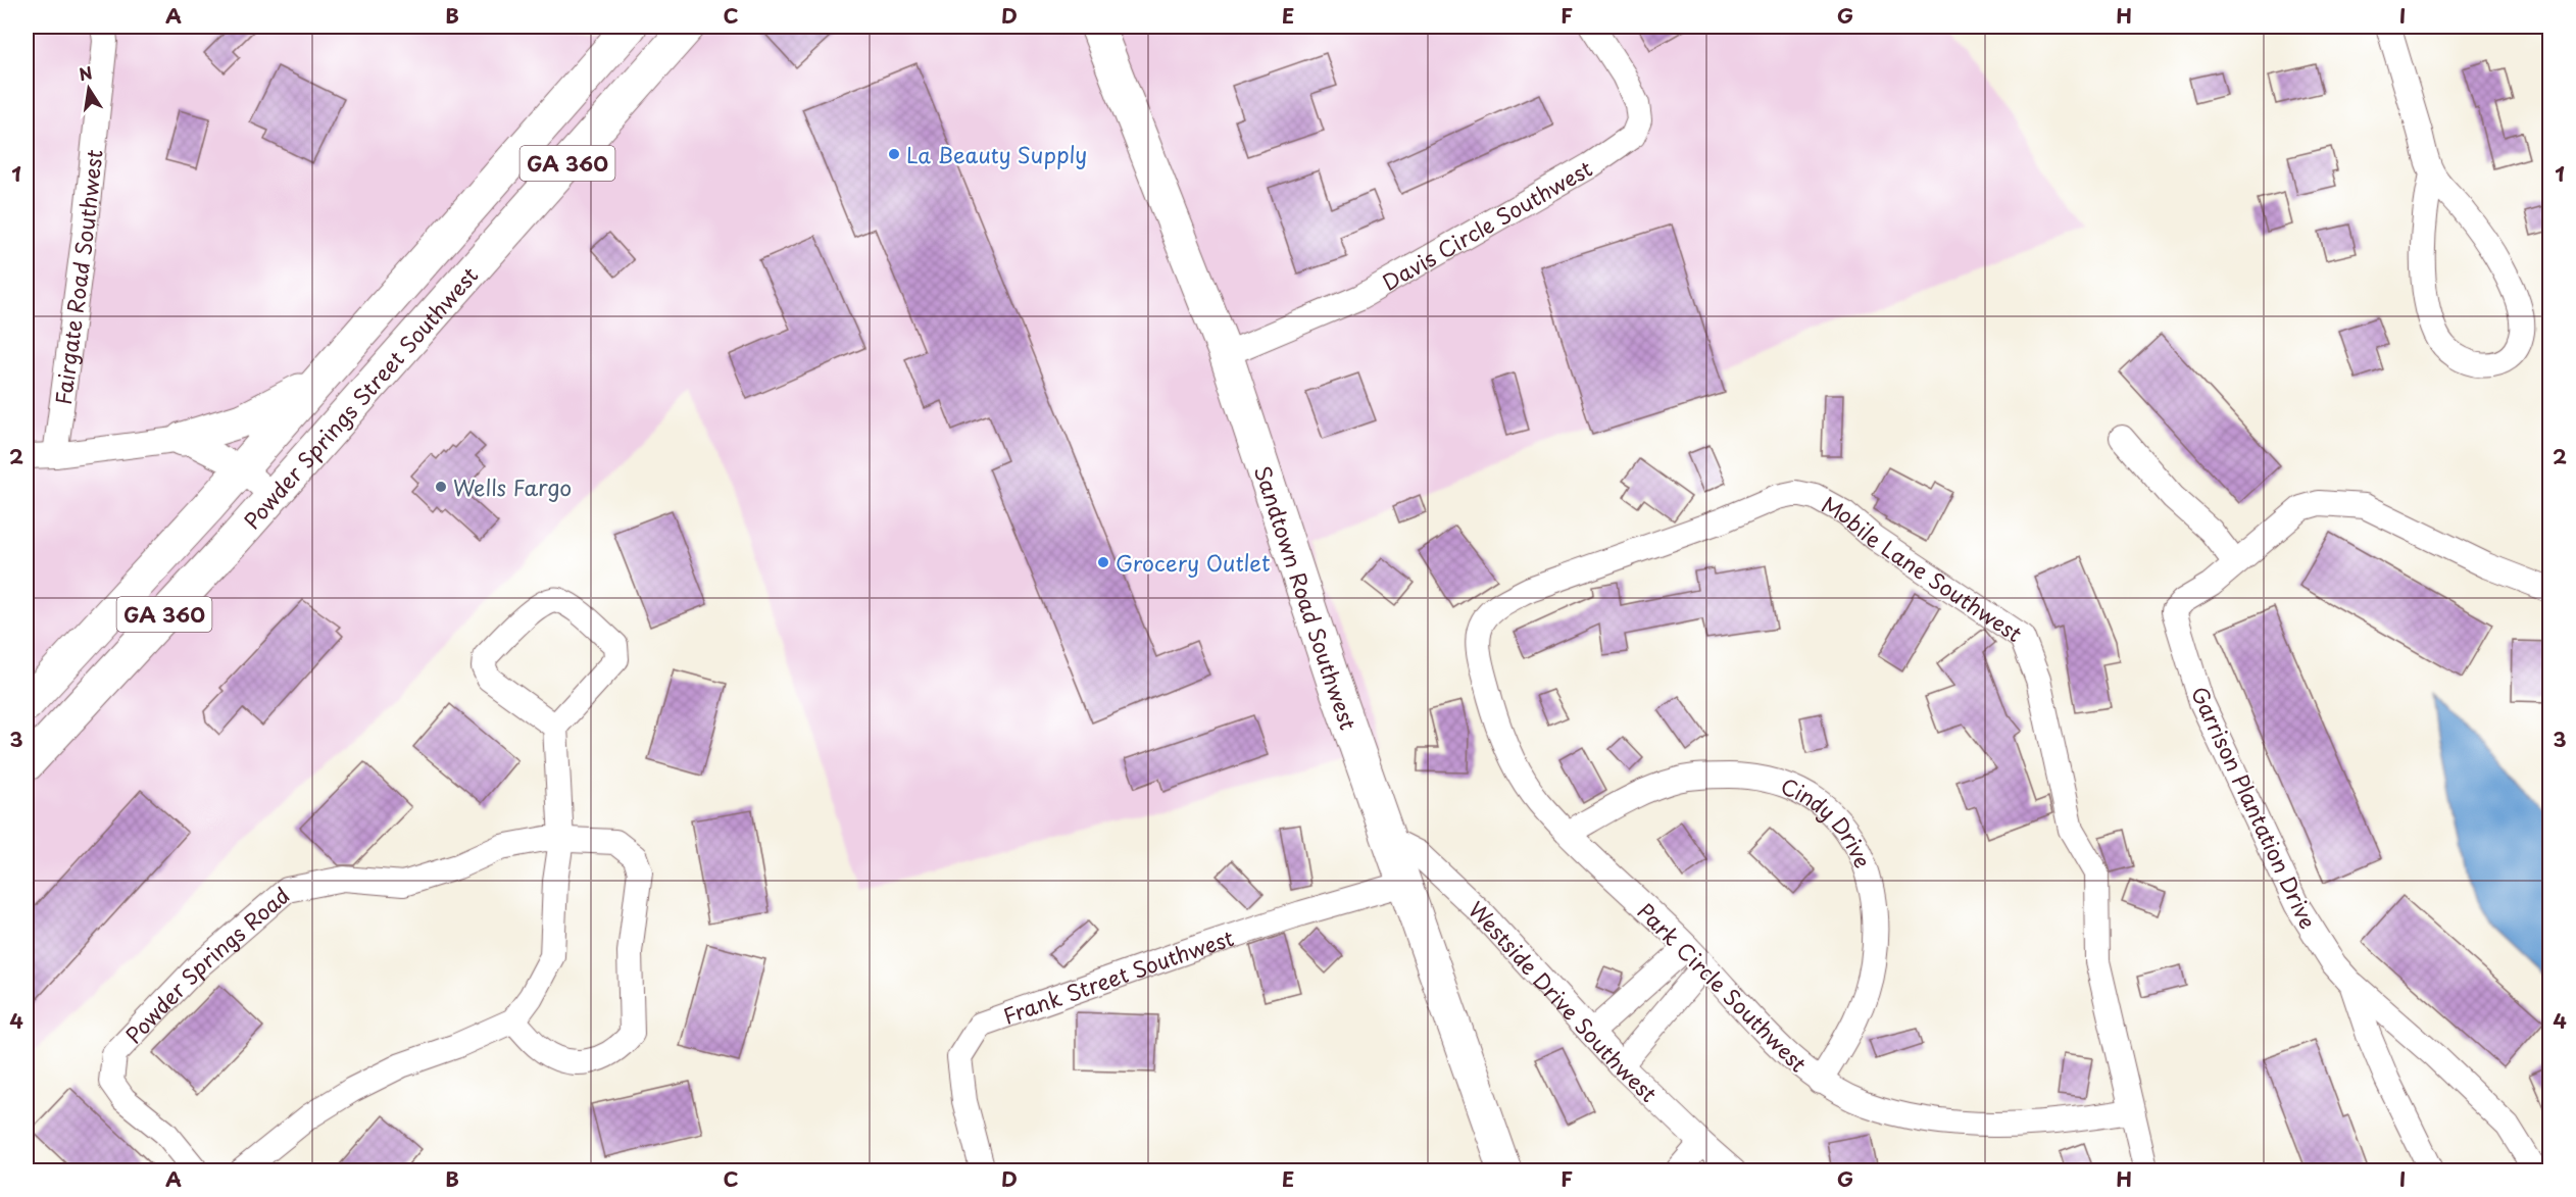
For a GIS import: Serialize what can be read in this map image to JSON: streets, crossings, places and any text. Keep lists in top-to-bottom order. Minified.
{"streets":{"main road":["GA 360","Powder Springs Street Southwest","Sandtown Road Southwest"],"street":["Davis Circle Southwest","Fairgate Road Southwest","Mobile Lane Southwest","Garrison Plantation Drive","Cindy Drive","Powder Springs Road","Frank Street Southwest","Park Circle Southwest","Westside Drive Southwest"]},"crossings":[["Davis Circle Southwest","Sandtown Road Southwest"],["Mobile Lane Southwest","Park Circle Southwest"],["Sandtown Road Southwest","Frank Street Southwest"],["Sandtown Road Southwest","Westside Drive Southwest"],["Cindy Drive","Park Circle Southwest"]],"places":["La Beauty Supply","Wells Fargo","Grocery Outlet"],"north":"top","grid":{"columns":["A","B","C","D","E","F","G","H","I"],"rows":["1","2","3","4"]}}
